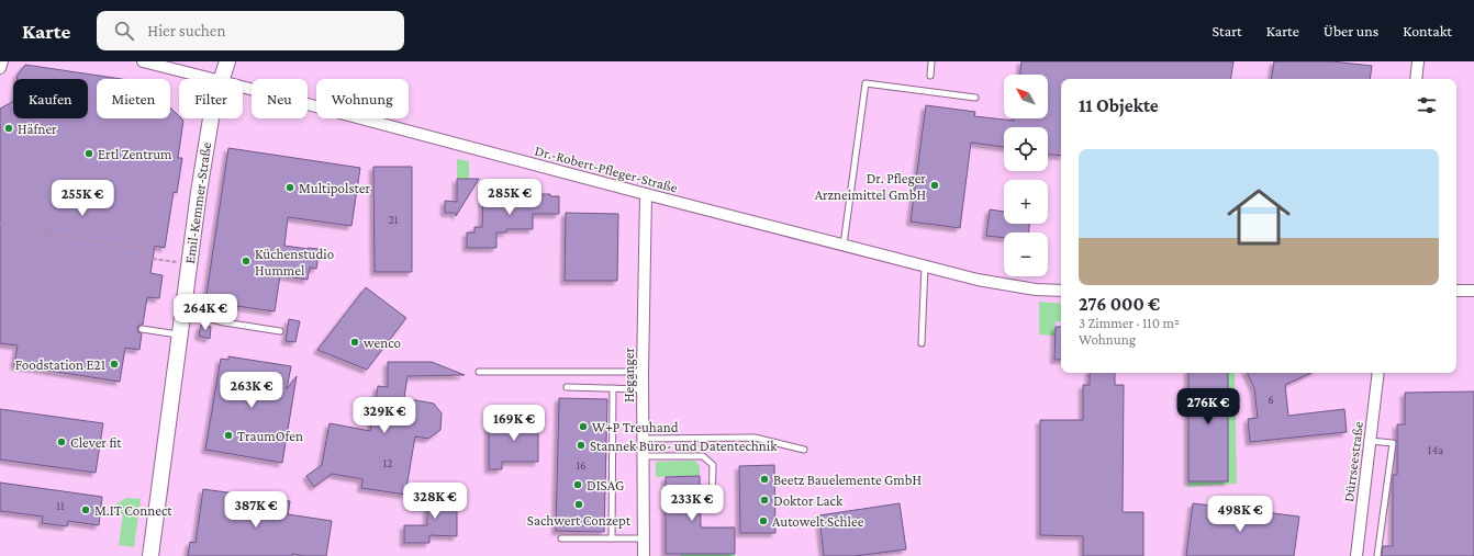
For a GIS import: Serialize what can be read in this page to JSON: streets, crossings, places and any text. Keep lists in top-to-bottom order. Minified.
{"streets":{"street":["Dr.-Robert-Pfleger-Straße","Emil-Kemmer-Straße","Heganger","Dürrseestraße"]},"crossings":[["Dr.-Robert-Pfleger-Straße","Heganger"]],"places":["Häfner","Ertl Zentrum","Dr. Pfleger Arzneimittel GmbH","Multipolster","Küchenstudio Hummel","wenco","Foodstation E21","W+P Treuhand","TraumOfen","Clever fit","Stannek Büro- und Datentechnik","Beetz Bauelemente GmbH","DISAG","Doktor Lack","Sachwert Conzept","M.IT Connect","Autowelt Schlee"],"house_numbers":["21","6","14a","12","16","11"],"north":"top left","page":{"header":"Karte","search":"Hier suchen","nav":["Start","Karte","Über uns","Kontakt"],"map_buttons":["+","−"],"chip":["Kaufen","Mieten","Filter","Neu","Wohnung"],"heading":"11 Objekte","list":[{"name":"276 000 €","note":"3 Zimmer · 110 m² · Wohnung"}],"price":["285K €","255K €","264K €","263K €","276K €","329K €","169K €","328K €","233K €","387K €","498K €"]}}
